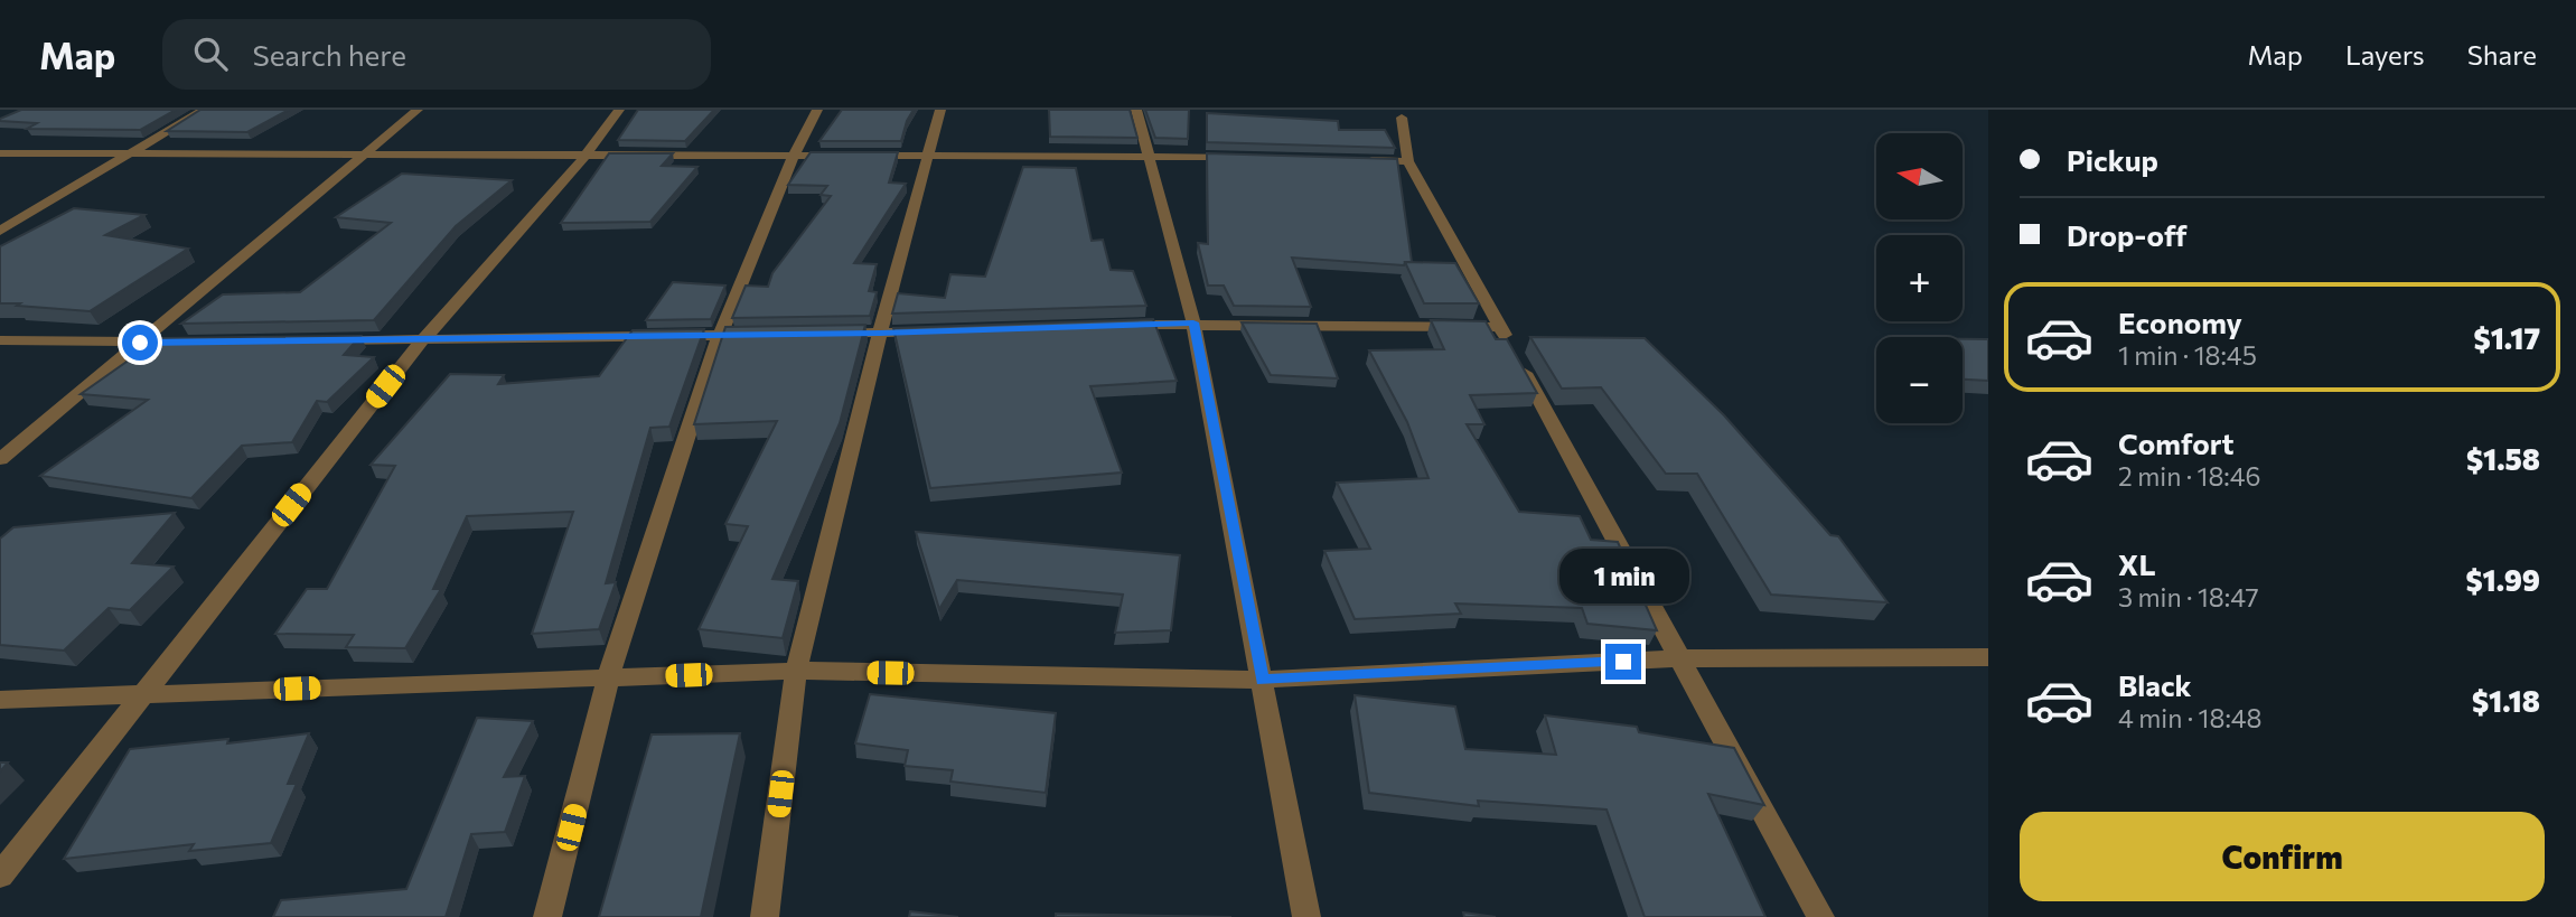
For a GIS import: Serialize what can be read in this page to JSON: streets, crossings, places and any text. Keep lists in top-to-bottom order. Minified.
{"north":"left","page":{"header":"Map","search":"Search here","nav":["Map","Layers","Share"],"banner":["Pickup","Drop-off"],"map_buttons":["+","−"],"list":[{"name":"Economy","note":"1 min · 18:45","value":"$1.17"},{"name":"Comfort","note":"2 min · 18:46","value":"$1.58"},{"name":"XL","note":"3 min · 18:47","value":"$1.99"},{"name":"Black","note":"4 min · 18:48","value":"$1.18"}],"bubble":"1 min","buttons":"Confirm"}}
